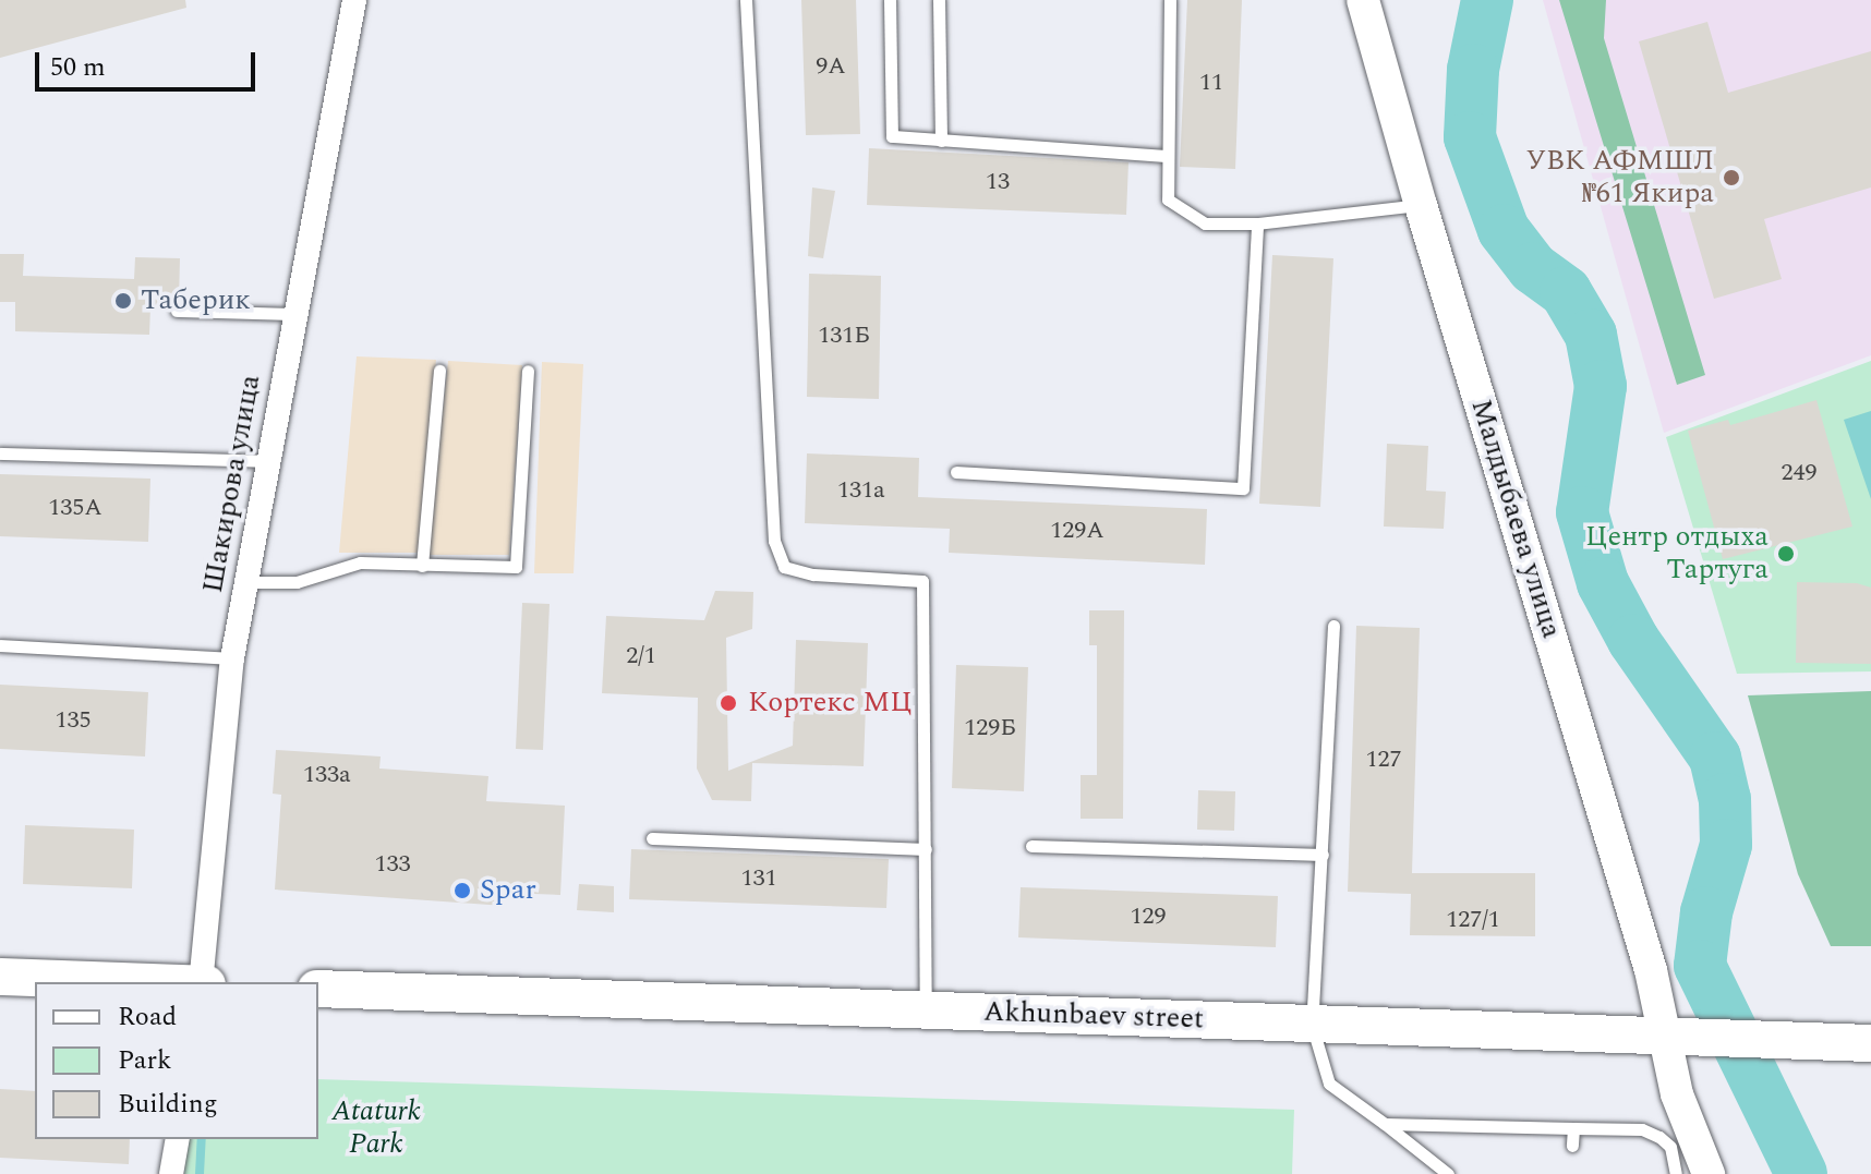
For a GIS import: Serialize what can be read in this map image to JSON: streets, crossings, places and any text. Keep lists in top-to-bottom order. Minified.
{"streets":{"main road":["Akhunbaev street"],"street":["Шакирова улица","Малдыбаева улица"]},"crossings":[["Малдыбаева улица","Akhunbaev street"]],"parks":["Ataturk Park"],"places":["УВК АФМШЛ №61 Якира","Таберик","Центр отдыха Тартуга","Кортекс МЦ","Spar"],"house_numbers":["9А","11","13","131Б","249","131а","135А","129А","2/1","135","129Б","127","133а","133","131","129","127/1"],"legend":["Road","Park","Building"],"scale_bar":"50 m"}
